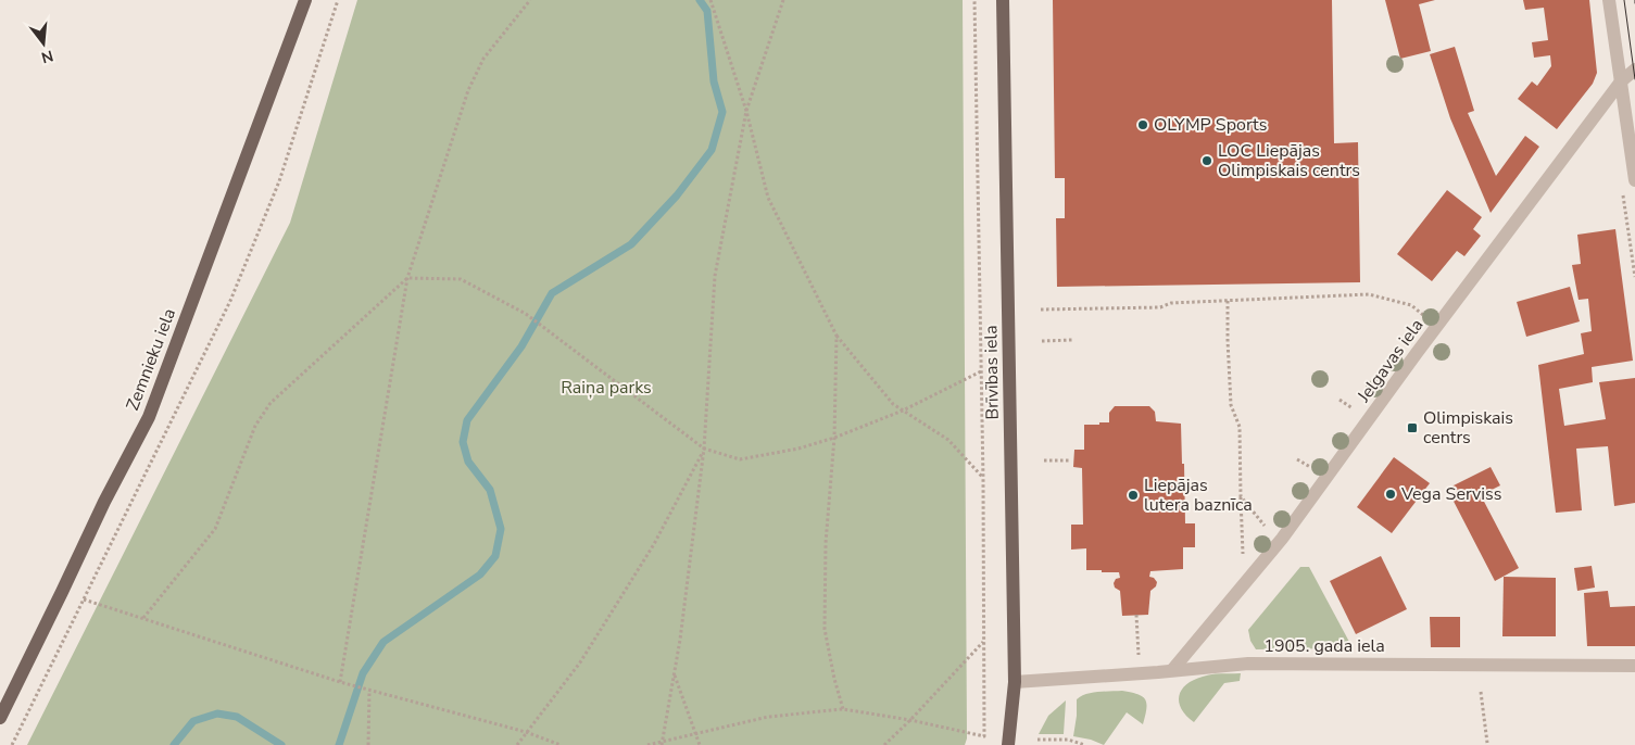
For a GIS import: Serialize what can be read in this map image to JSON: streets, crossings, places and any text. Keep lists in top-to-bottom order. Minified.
{"streets":{"main road":["Zemnieku iela","Brīvības iela"],"street":["Jelgavas iela","1905. gada iela"]},"crossings":[["Jelgavas iela","1905. gada iela"],["Brīvības iela","1905. gada iela"]],"parks":["Raiņa parks"],"places":{"other":["OLYMP Sports","LOC Liepājas Olimpiskais centrs","Vega Serviss","Liepājas lutera baznīca"],"transit":["Olimpiskais centrs"]},"north":"bottom"}
